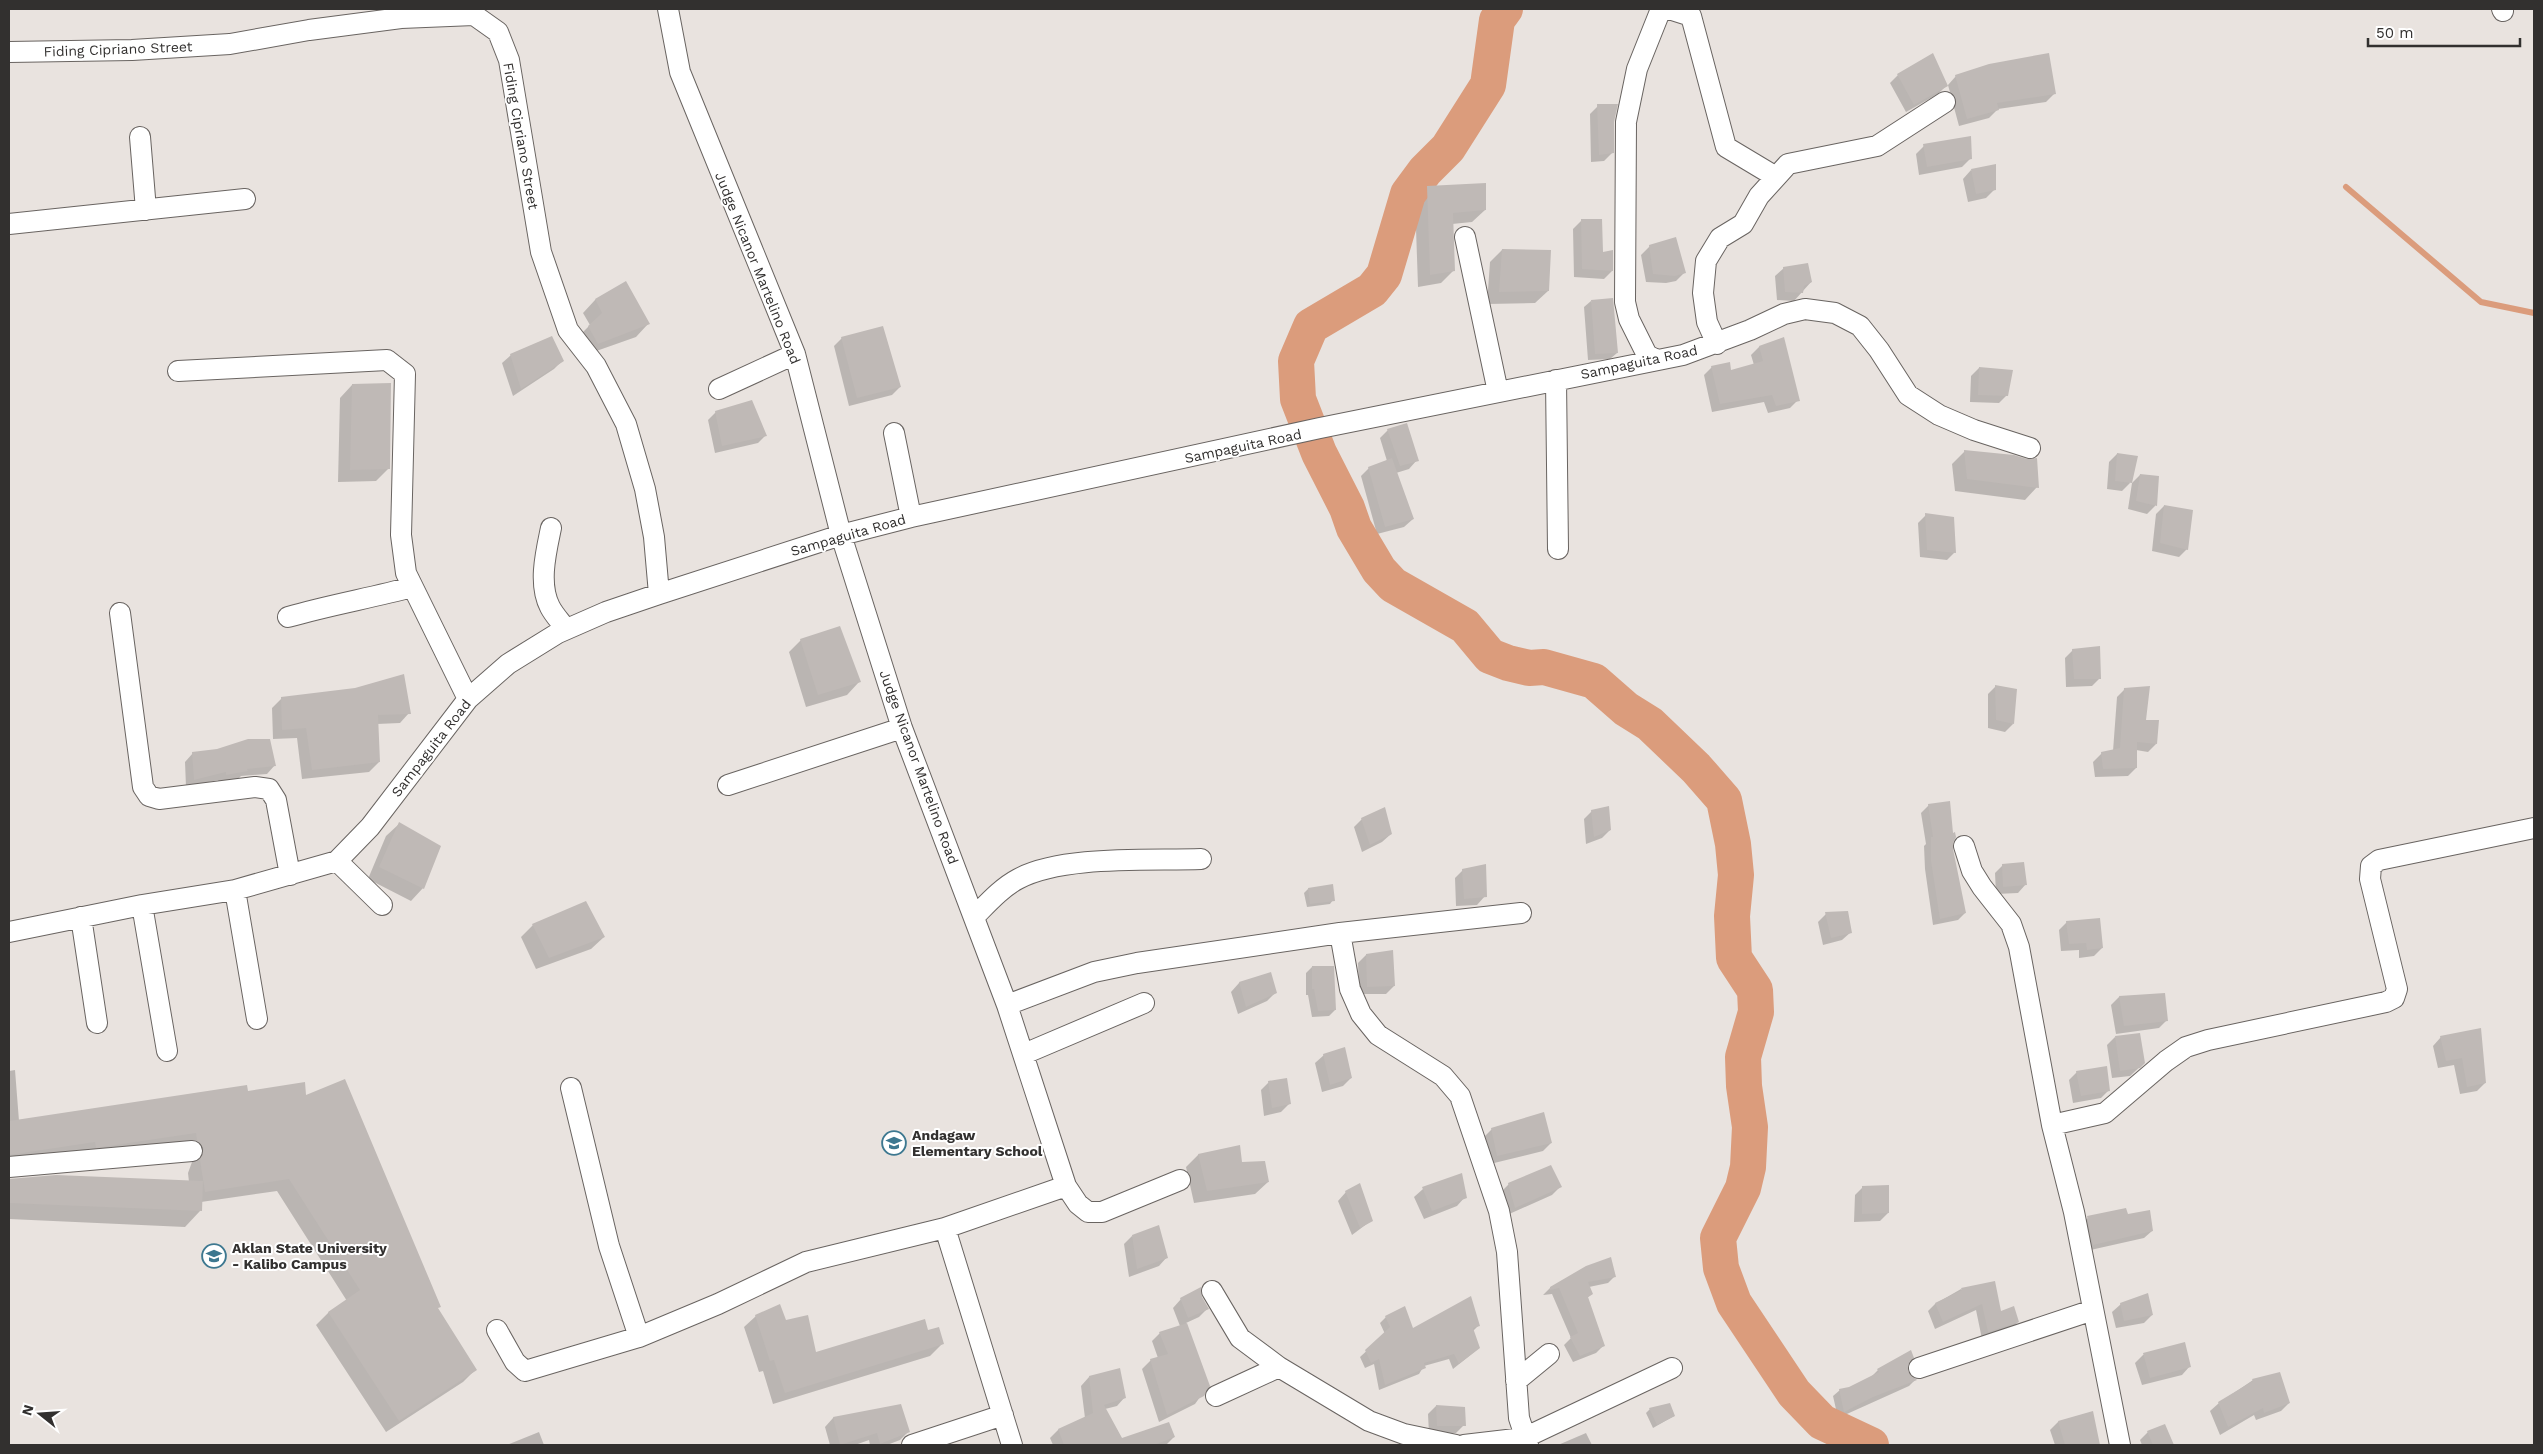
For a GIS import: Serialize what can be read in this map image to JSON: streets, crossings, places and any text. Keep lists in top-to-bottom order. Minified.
{"streets":{"street":["Fiding Cipriano Street","Judge Nicanor Martelino Road","Sampaguita Road"]},"crossings":[["Fiding Cipriano Street","Sampaguita Road"],["Judge Nicanor Martelino Road","Sampaguita Road"]],"places":{"school or university":["Andagaw Elementary School","Aklan State University - Kalibo Campus"]},"scale_bar":"50 m","north":"left"}
